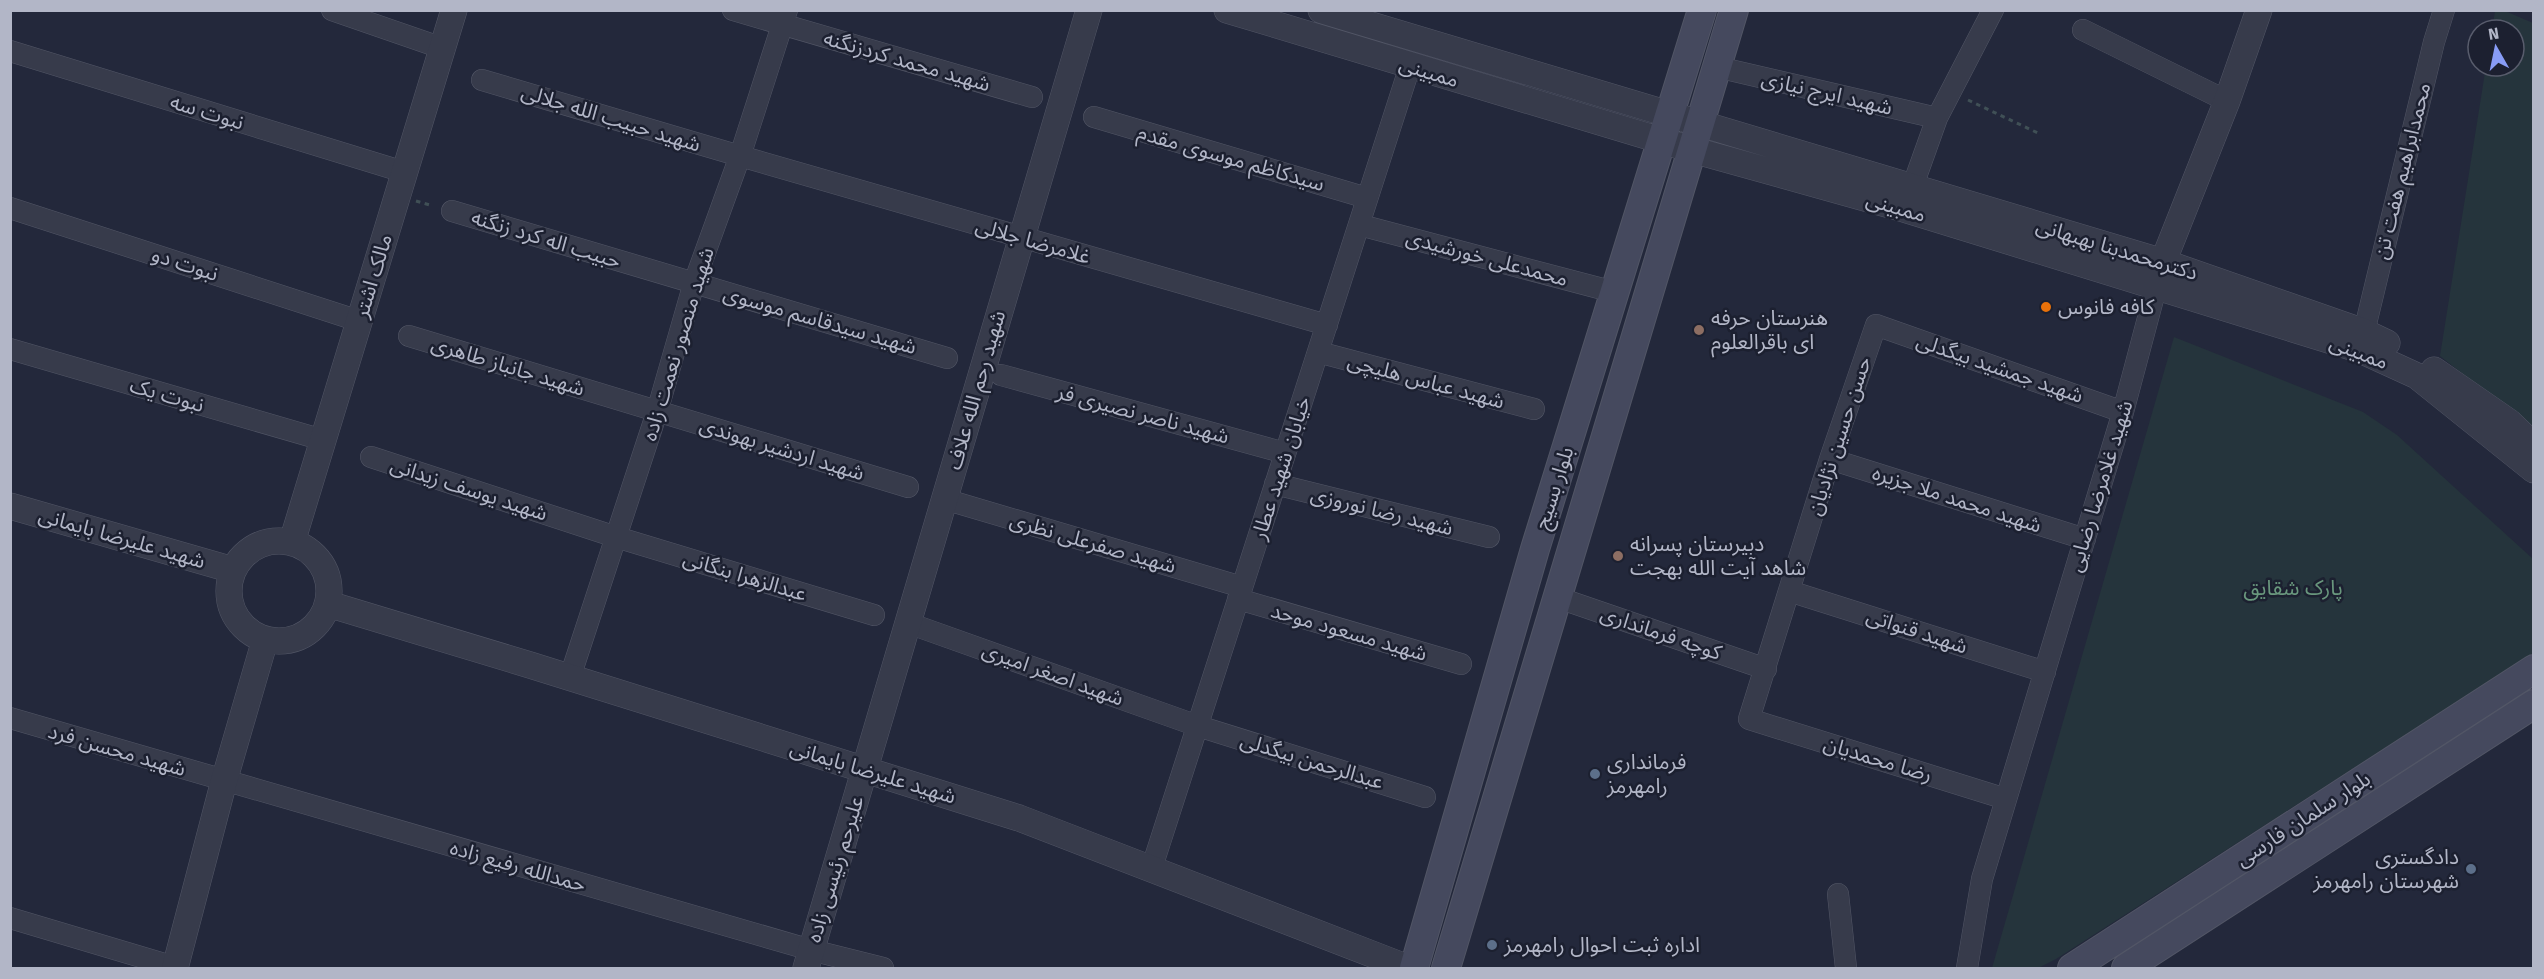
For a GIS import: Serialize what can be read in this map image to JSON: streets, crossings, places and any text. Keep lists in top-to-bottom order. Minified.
{"streets":{"main road":["بلوار بسیج","بلوار سلمان فارسی"],"street":["شهید محمد کردزنگنه","ممبینی","شهید ایرج نیازی","نبوت سه","شهید حبیب الله جلالی","سیدکاظم موسوی مقدم","محمدابراهیم هفت تن","حبیب اله کرد زنگنه","غلامرضا جلالی","دکترمحمدبنا بهبهانی","محمدعلی خورشیدی","نبوت دو","مالک اشتر","شهید سیدقاسم موسوی","شهید منصور نعمت زاده","شهید جانباز طاهری","شهید جمشید بیگدلی","شهید عباس هلیچی","شهید رحم الله علاف","نبوت یک","شهید ناصر نصیری فر","حسن حسین نژادیان","شهید اردشیر بهوندی","خیابان شهید عطار","شهید غلامرضا رضایی","شهید یوسف زیدانی","شهید محمد ملا جزیره","شهید رضا نوروزی","شهید علیرضا بایمانی","شهید صفرعلی نظری","عبدالزهرا بنگانی","شهید قنواتی","شهید مسعود موحد","کوچه فرمانداری","شهید اصغر امیری","شهید محسن فرد","رضا محمدیان","عبدالرحمن بیگدلی","حمدالله رفیع زاده","علیرحم رئیسی زاده"]},"crossings":[["شهید محمد کردزنگنه","شهید منصور نعمت زاده"],["ممبینی","دکترمحمدبنا بهبهانی"],["ممبینی","خیابان شهید عطار"],["ممبینی","شهید غلامرضا رضایی"],["ممبینی","بلوار بسیج"],["شهید ایرج نیازی","بلوار بسیج"],["نبوت سه","مالک اشتر"],["شهید حبیب الله جلالی","غلامرضا جلالی"],["شهید حبیب الله جلالی","شهید منصور نعمت زاده"],["سیدکاظم موسوی مقدم","خیابان شهید عطار"],["محمدابراهیم هفت تن","دکترمحمدبنا بهبهانی"],["حبیب اله کرد زنگنه","مالک اشتر"],["حبیب اله کرد زنگنه","شهید سیدقاسم موسوی"],["حبیب اله کرد زنگنه","شهید منصور نعمت زاده"],["غلامرضا جلالی","شهید منصور نعمت زاده"],["غلامرضا جلالی","شهید رحم الله علاف"],["غلامرضا جلالی","خیابان شهید عطار"],["دکترمحمدبنا بهبهانی","شهید غلامرضا رضایی"],["دکترمحمدبنا بهبهانی","بلوار بسیج"],["محمدعلی خورشیدی","خیابان شهید عطار"],["محمدعلی خورشیدی","بلوار بسیج"],["نبوت دو","مالک اشتر"],["مالک اشتر","نبوت یک"],["مالک اشتر","شهید علیرضا بایمانی"],["شهید سیدقاسم موسوی","شهید منصور نعمت زاده"],["شهید منصور نعمت زاده","شهید جانباز طاهری"],["شهید منصور نعمت زاده","شهید اردشیر بهوندی"],["شهید منصور نعمت زاده","شهید یوسف زیدانی"],["شهید منصور نعمت زاده","شهید علیرضا بایمانی"],["شهید منصور نعمت زاده","عبدالزهرا بنگانی"],["شهید جانباز طاهری","شهید اردشیر بهوندی"],["شهید جمشید بیگدلی","حسن حسین نژادیان"],["شهید جمشید بیگدلی","شهید غلامرضا رضایی"],["شهید عباس هلیچی","خیابان شهید عطار"],["شهید رحم الله علاف","شهید علیرضا بایمانی"],["شهید رحم الله علاف","شهید صفرعلی نظری"],["شهید رحم الله علاف","شهید اصغر امیری"],["شهید رحم الله علاف","علیرحم رئیسی زاده"],["شهید ناصر نصیری فر","خیابان شهید عطار"],["حسن حسین نژادیان","شهید محمد ملا جزیره"],["حسن حسین نژادیان","شهید قنواتی"],["حسن حسین نژادیان","کوچه فرمانداری"],["حسن حسین نژادیان","رضا محمدیان"],["خیابان شهید عطار","شهید رضا نوروزی"],["خیابان شهید عطار","شهید علیرضا بایمانی"],["خیابان شهید عطار","شهید صفرعلی نظری"],["خیابان شهید عطار","شهید مسعود موحد"],["خیابان شهید عطار","شهید اصغر امیری"],["خیابان شهید عطار","عبدالرحمن بیگدلی"],["شهید غلامرضا رضایی","شهید محمد ملا جزیره"],["شهید غلامرضا رضایی","شهید قنواتی"],["شهید غلامرضا رضایی","رضا محمدیان"],["بلوار بسیج","کوچه فرمانداری"],["شهید یوسف زیدانی","عبدالزهرا بنگانی"],["شهید علیرضا بایمانی","علیرحم رئیسی زاده"],["شهید صفرعلی نظری","شهید مسعود موحد"],["شهید اصغر امیری","عبدالرحمن بیگدلی"],["شهید محسن فرد","حمدالله رفیع زاده"],["حمدالله رفیع زاده","علیرحم رئیسی زاده"]],"parks":["پارک شقایق"],"places":["کافه فانوس","هنرستان حرفه ای باقرالعلوم","دبیرستان پسرانه شاهد آیت الله بهجت","فرمانداری رامهرمز","دادگستری شهرستان رامهرمز","اداره ثبت احوال رامهرمز"],"north":"top"}
